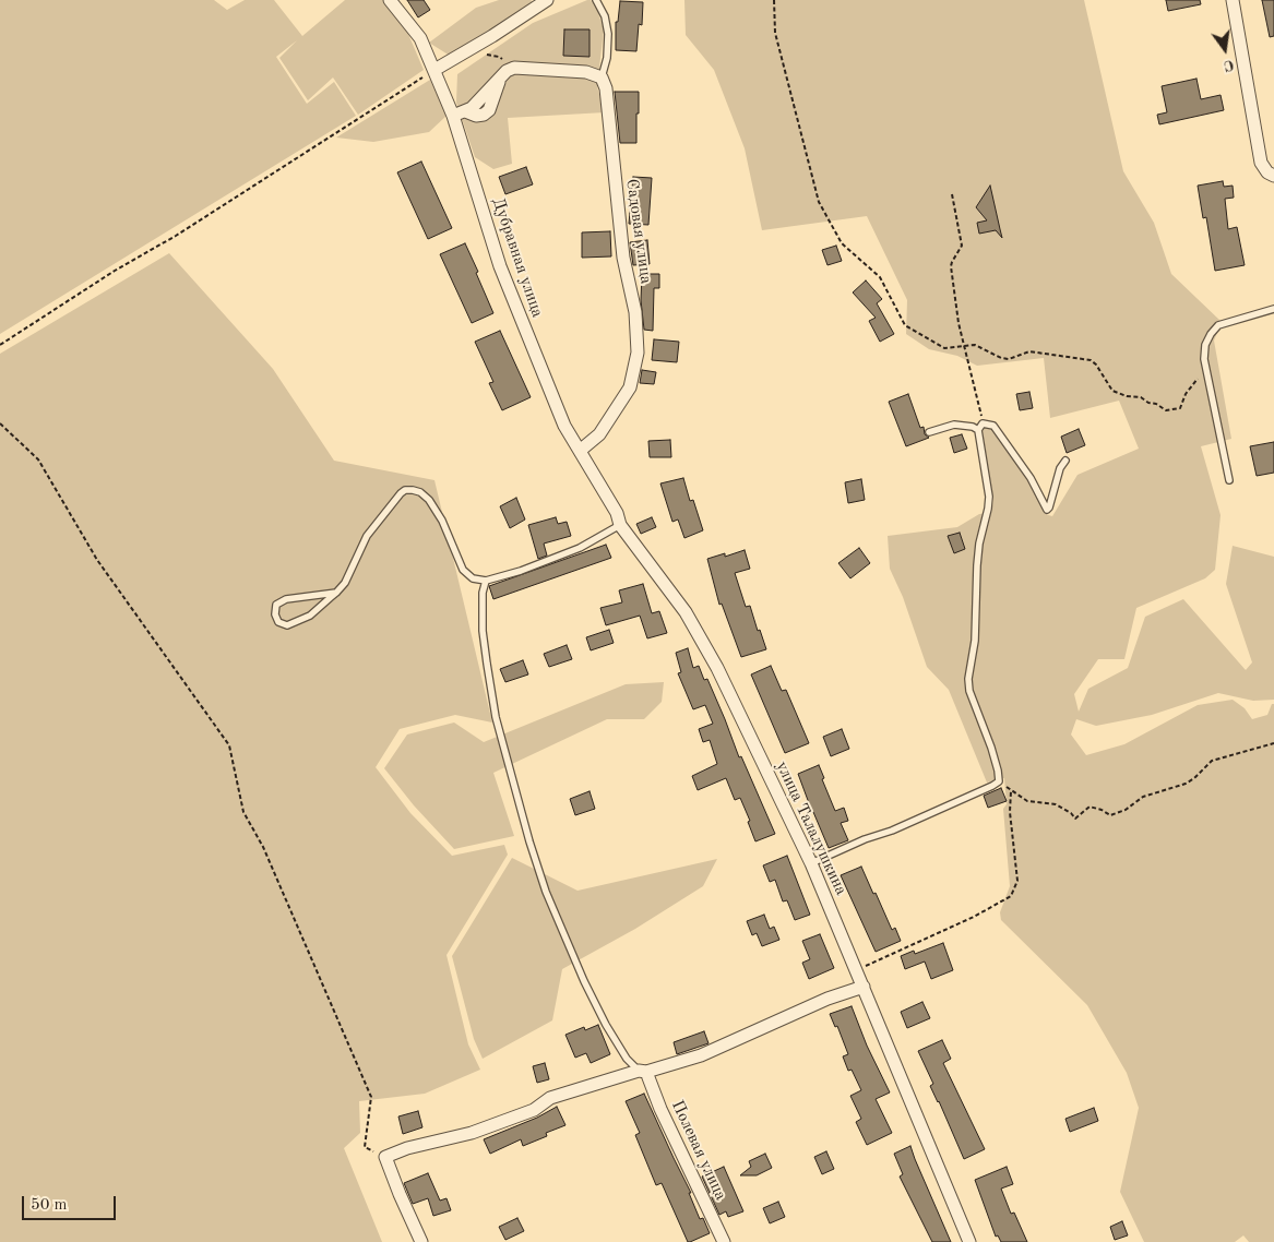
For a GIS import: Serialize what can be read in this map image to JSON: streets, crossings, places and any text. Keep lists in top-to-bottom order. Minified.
{"streets":{"street":["Садовая улица","Дубравная улица","улица Талалушкина","Полевая улица"]},"crossings":[["Садовая улица","Дубравная улица"],["Садовая улица","улица Талалушкина"],["Дубравная улица","улица Талалушкина"]],"scale_bar":"50 m","north":"bottom"}
